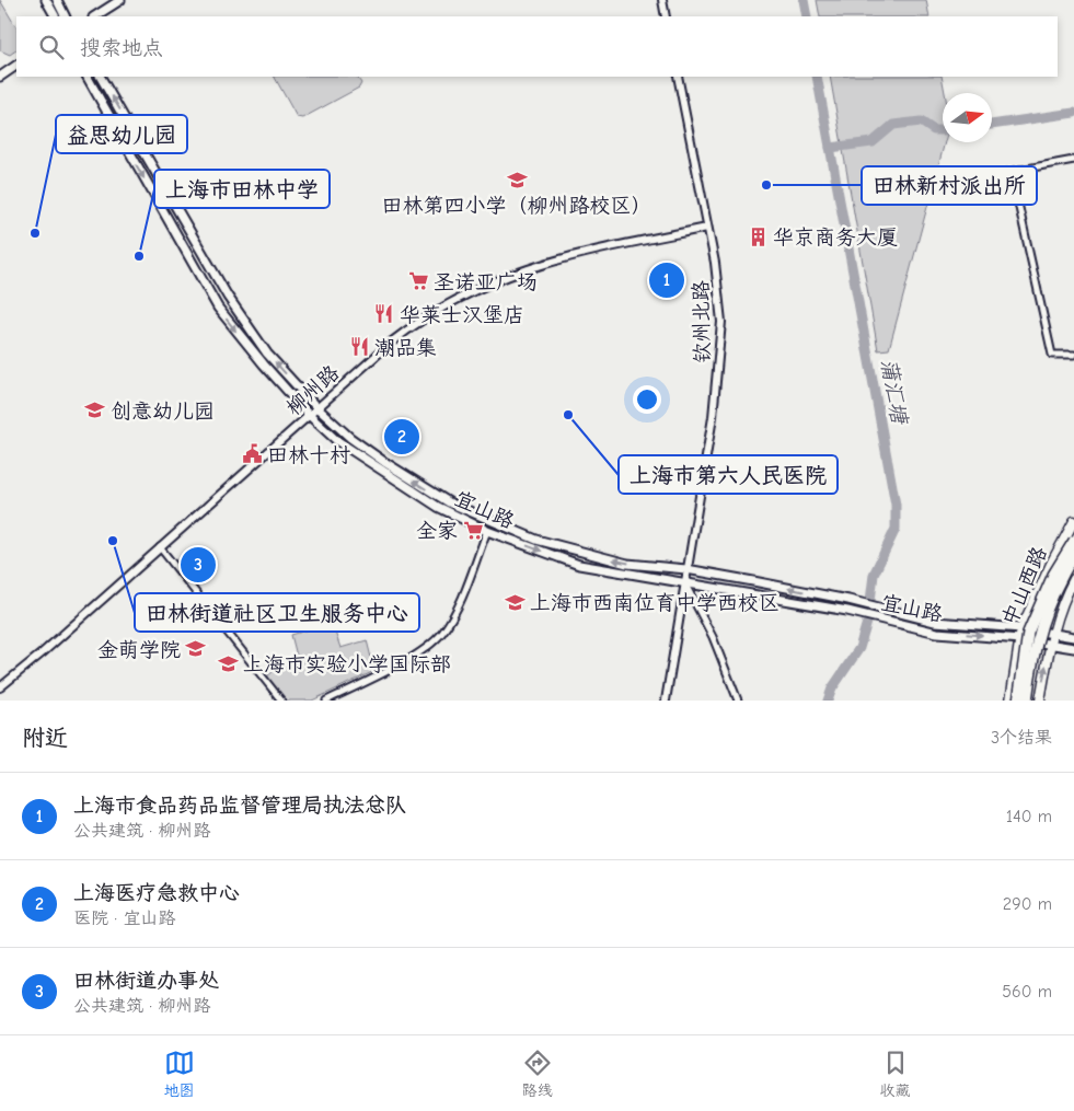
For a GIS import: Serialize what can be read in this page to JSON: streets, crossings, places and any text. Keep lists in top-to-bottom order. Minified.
{"streets":{"main road":["宜山路","中山西路"],"street":["钦州北路","柳州路"]},"crossings":[["钦州北路","柳州路"],["钦州北路","宜山路"],["柳州路","宜山路"],["宜山路","中山西路"]],"water":["蒲汇塘"],"places":{"school or university":["田林第四小学（柳州路校区）","创意幼儿园","上海市西南位育中学西校区","金萌学院","上海市实验小学国际部"],"other":["田林新村派出所","益思幼儿园","上海市田林中学","上海市第六人民医院","田林街道社区卫生服务中心"],"building":["华京商务大厦"],"supermarket":["圣诺亚广场","全家"],"restaurant":["华莱士汉堡店","潮品集"],"public building":["田林十村"]},"north":"right","page":{"search":"搜索地点","pins":["1","2","3"],"heading":["附近","3个结果"],"list":[{"mark":"1","name":"上海市食品药品监督管理局执法总队","note":"公共建筑 · 柳州路","value":"140 m"},{"mark":"2","name":"上海医疗急救中心","note":"医院 · 宜山路","value":"290 m"},{"mark":"3","name":"田林街道办事处","note":"公共建筑 · 柳州路","value":"560 m"}],"nav":["地图","路线","收藏"]}}
